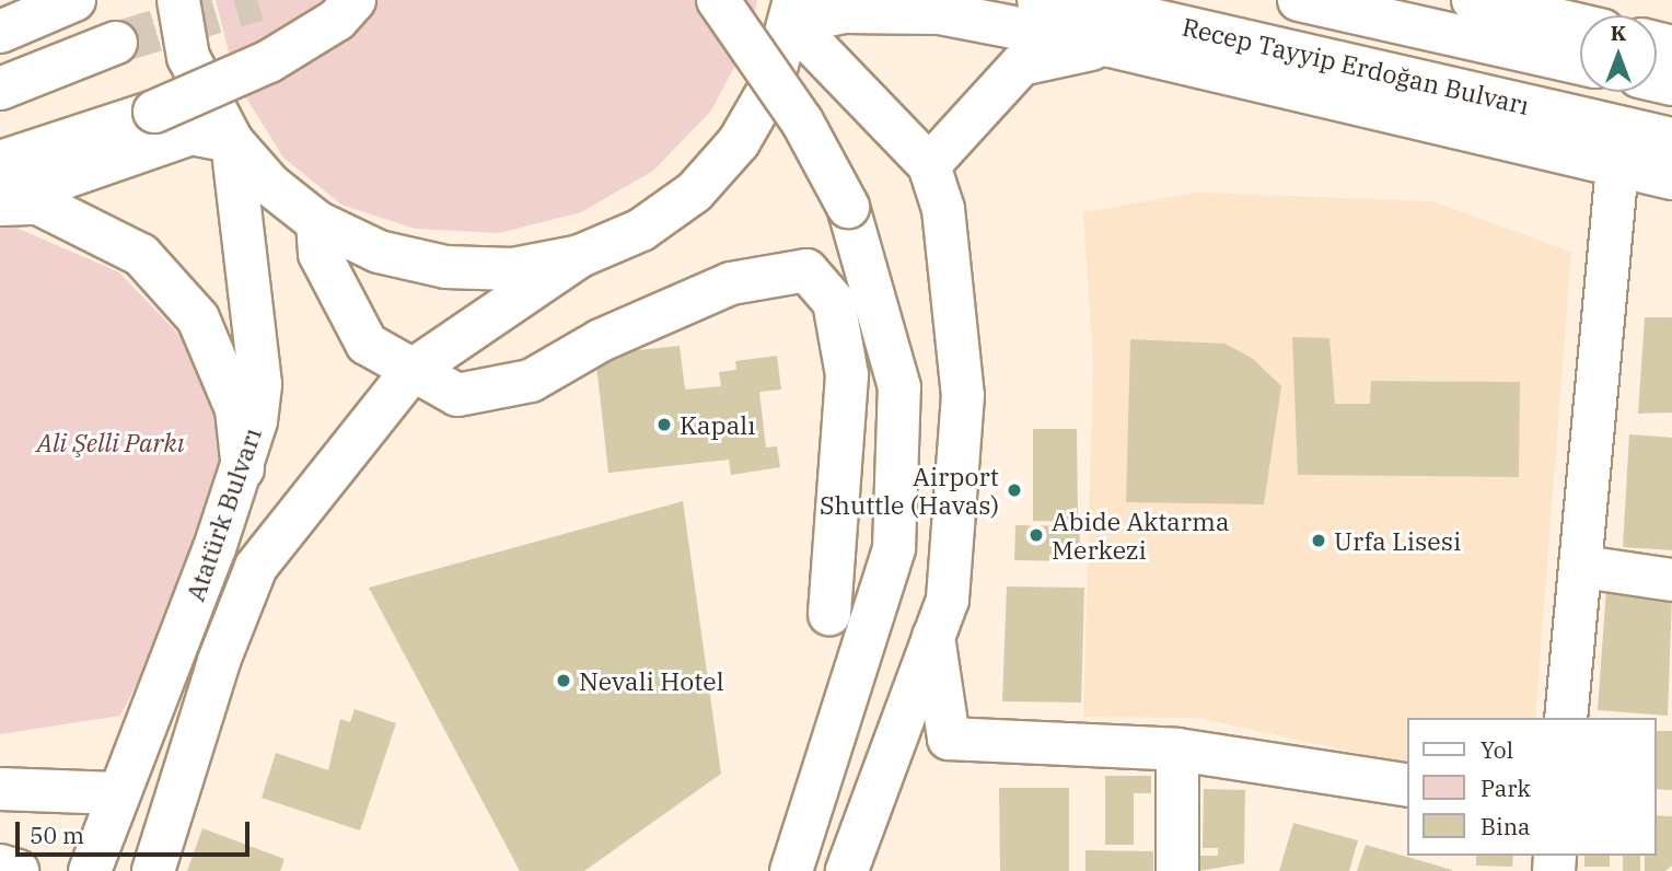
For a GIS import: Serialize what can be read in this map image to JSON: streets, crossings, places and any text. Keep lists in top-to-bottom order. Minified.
{"streets":{"main road":["Recep Tayyip Erdoğan Bulvarı","Atatürk Bulvarı"]},"parks":["Ali Şelli Parkı"],"places":["Kapalı","Airport Shuttle (Havas)","Abide Aktarma Merkezi","Urfa Lisesi","Nevali Hotel"],"legend":["Yol","Park","Bina"],"scale_bar":"50 m","north":"top"}
